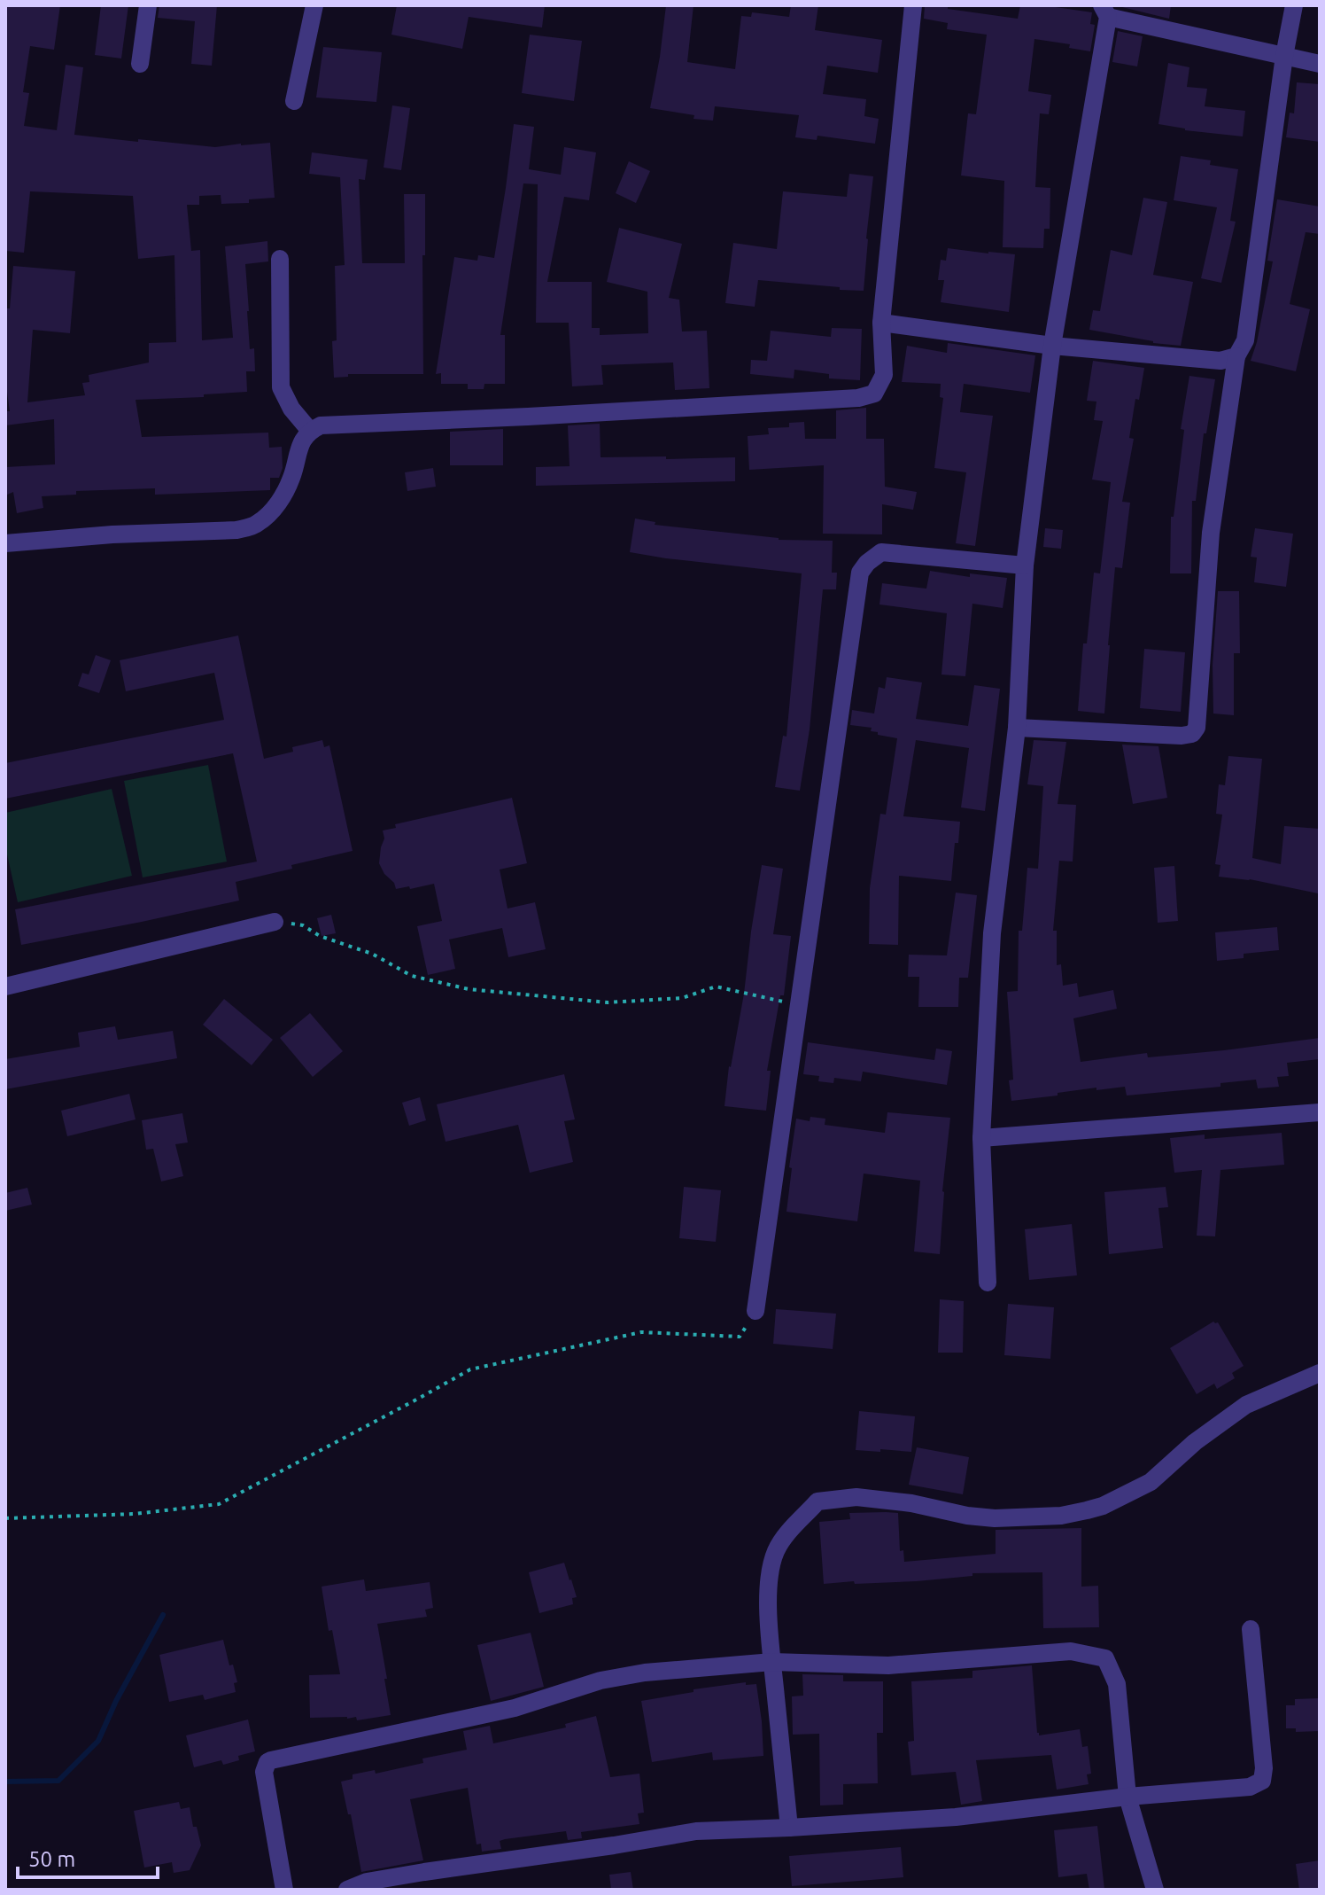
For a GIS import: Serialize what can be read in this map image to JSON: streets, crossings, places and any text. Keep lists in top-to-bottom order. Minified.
{"scale_bar":"50 m"}
